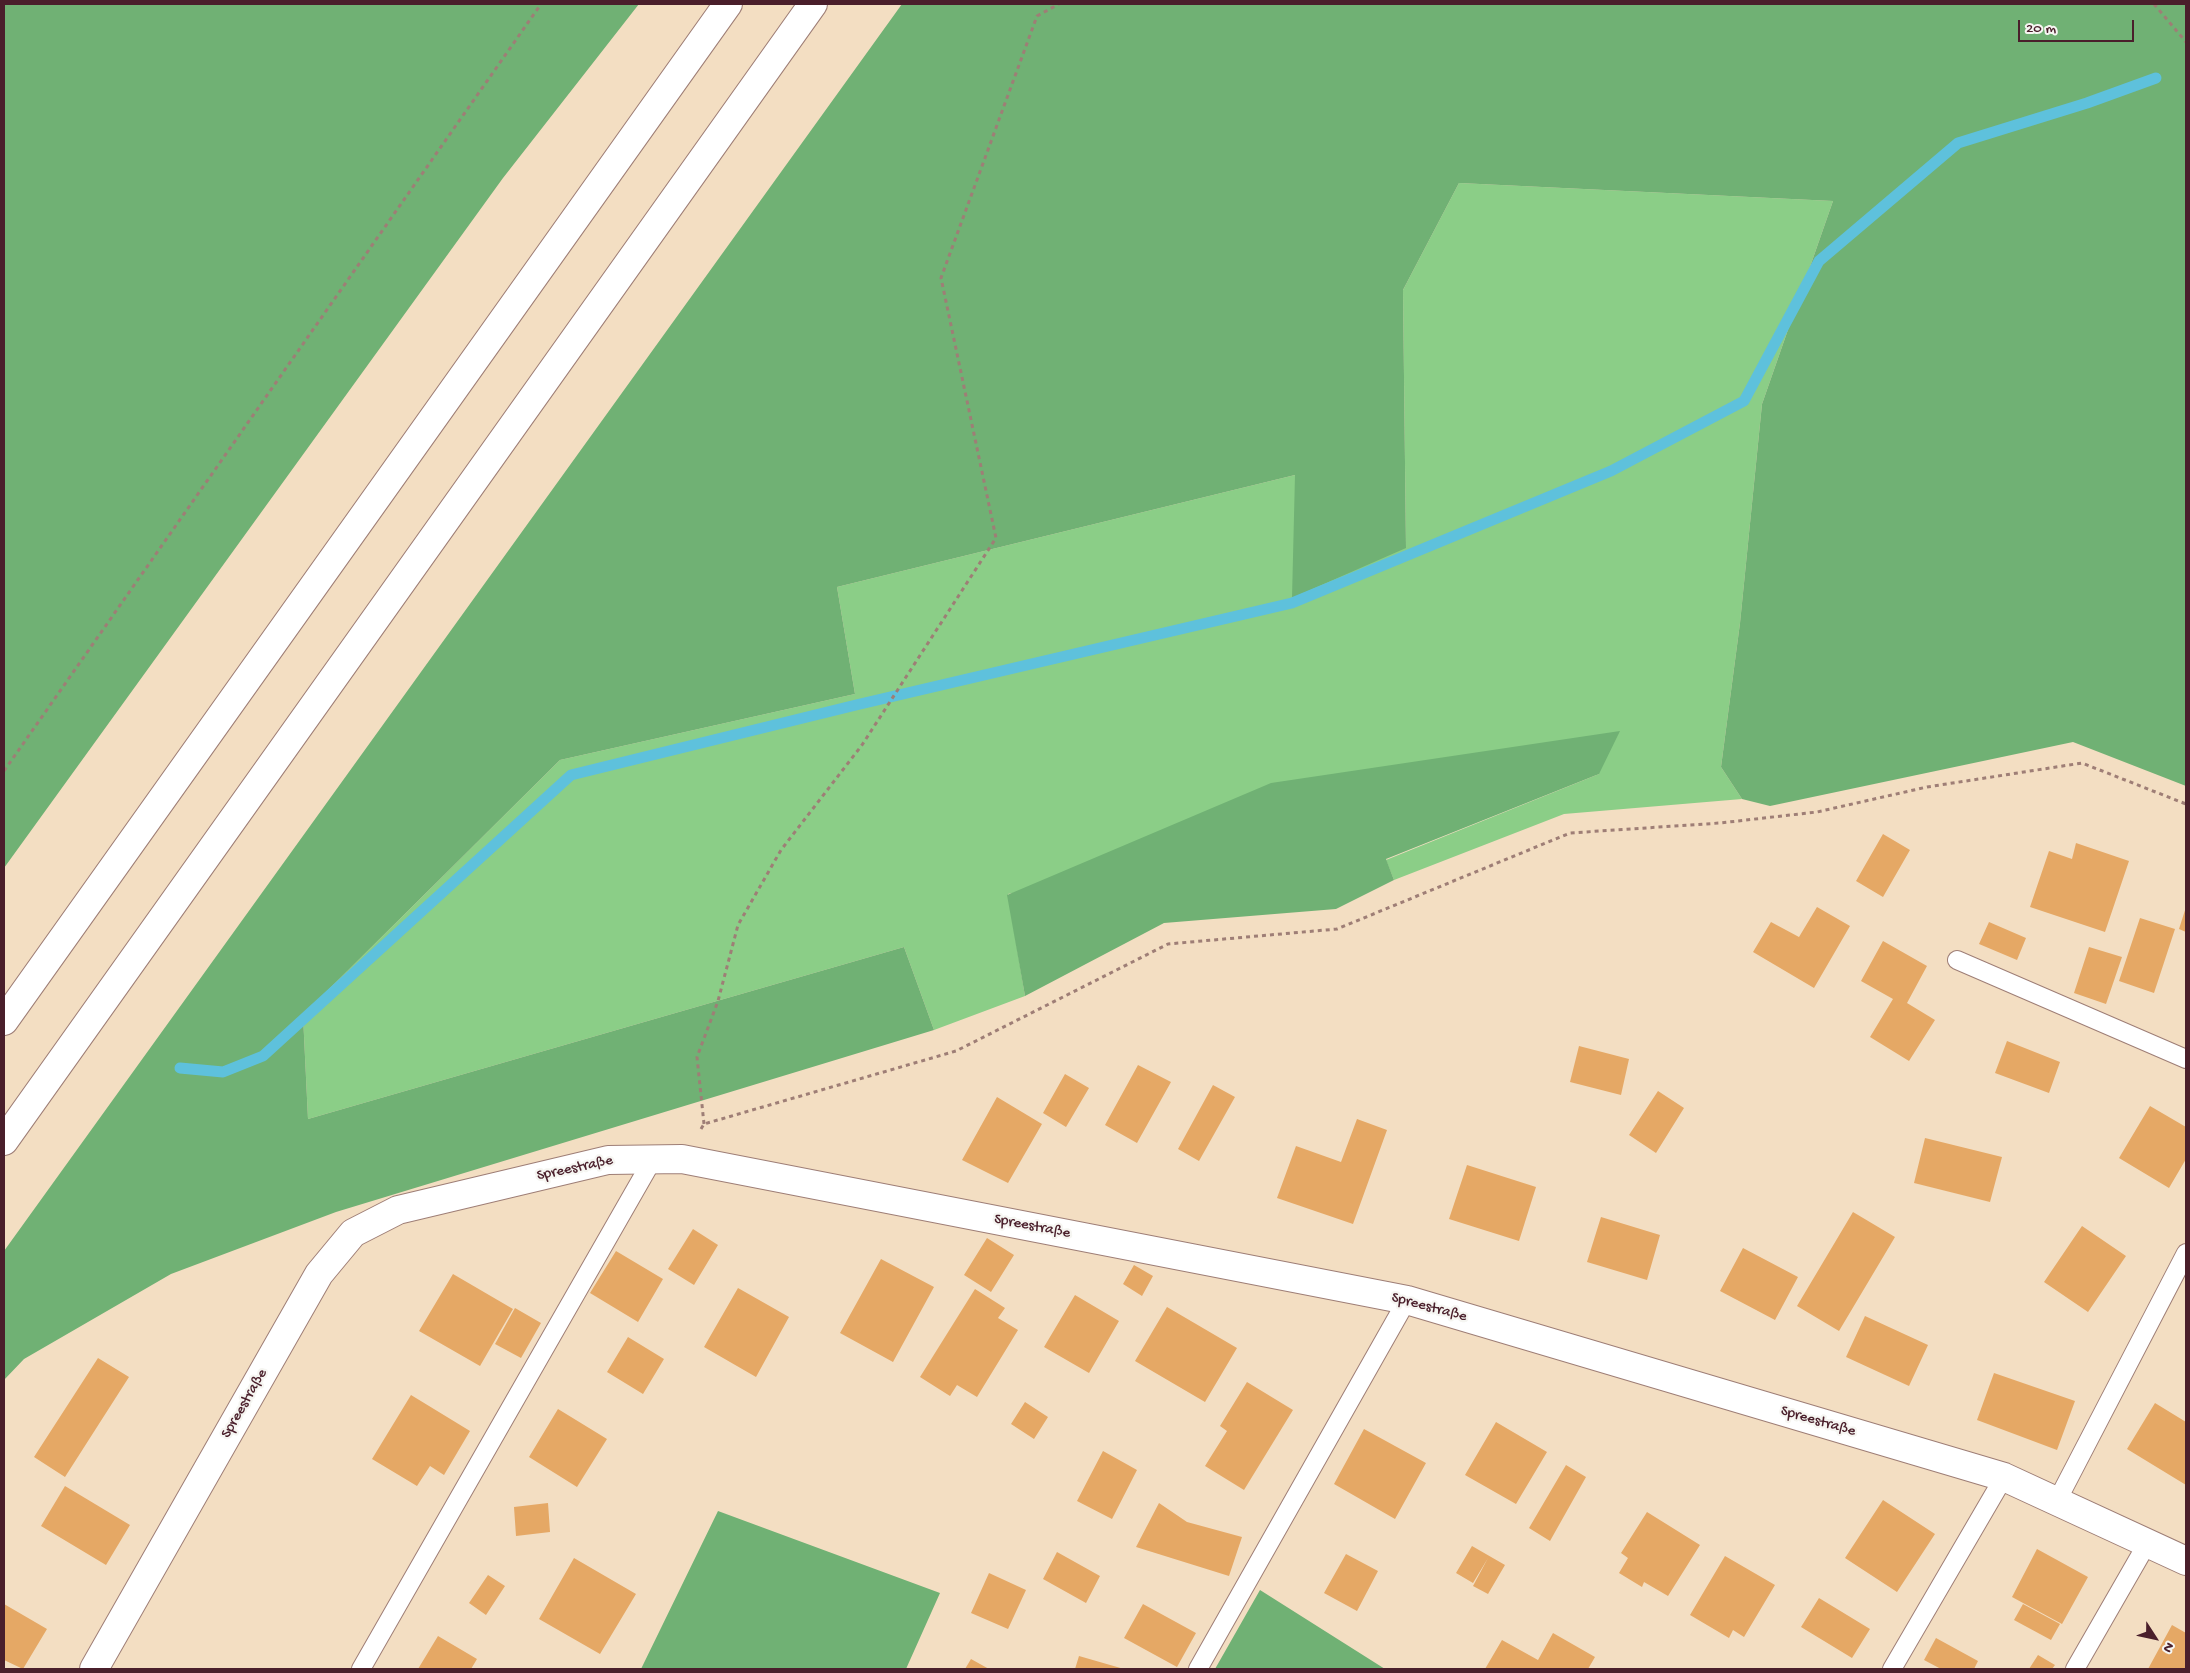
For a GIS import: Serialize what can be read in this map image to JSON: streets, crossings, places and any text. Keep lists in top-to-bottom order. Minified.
{"streets":{"main road":["Spreestraße"]},"scale_bar":"20 m","north":"bottom right"}
